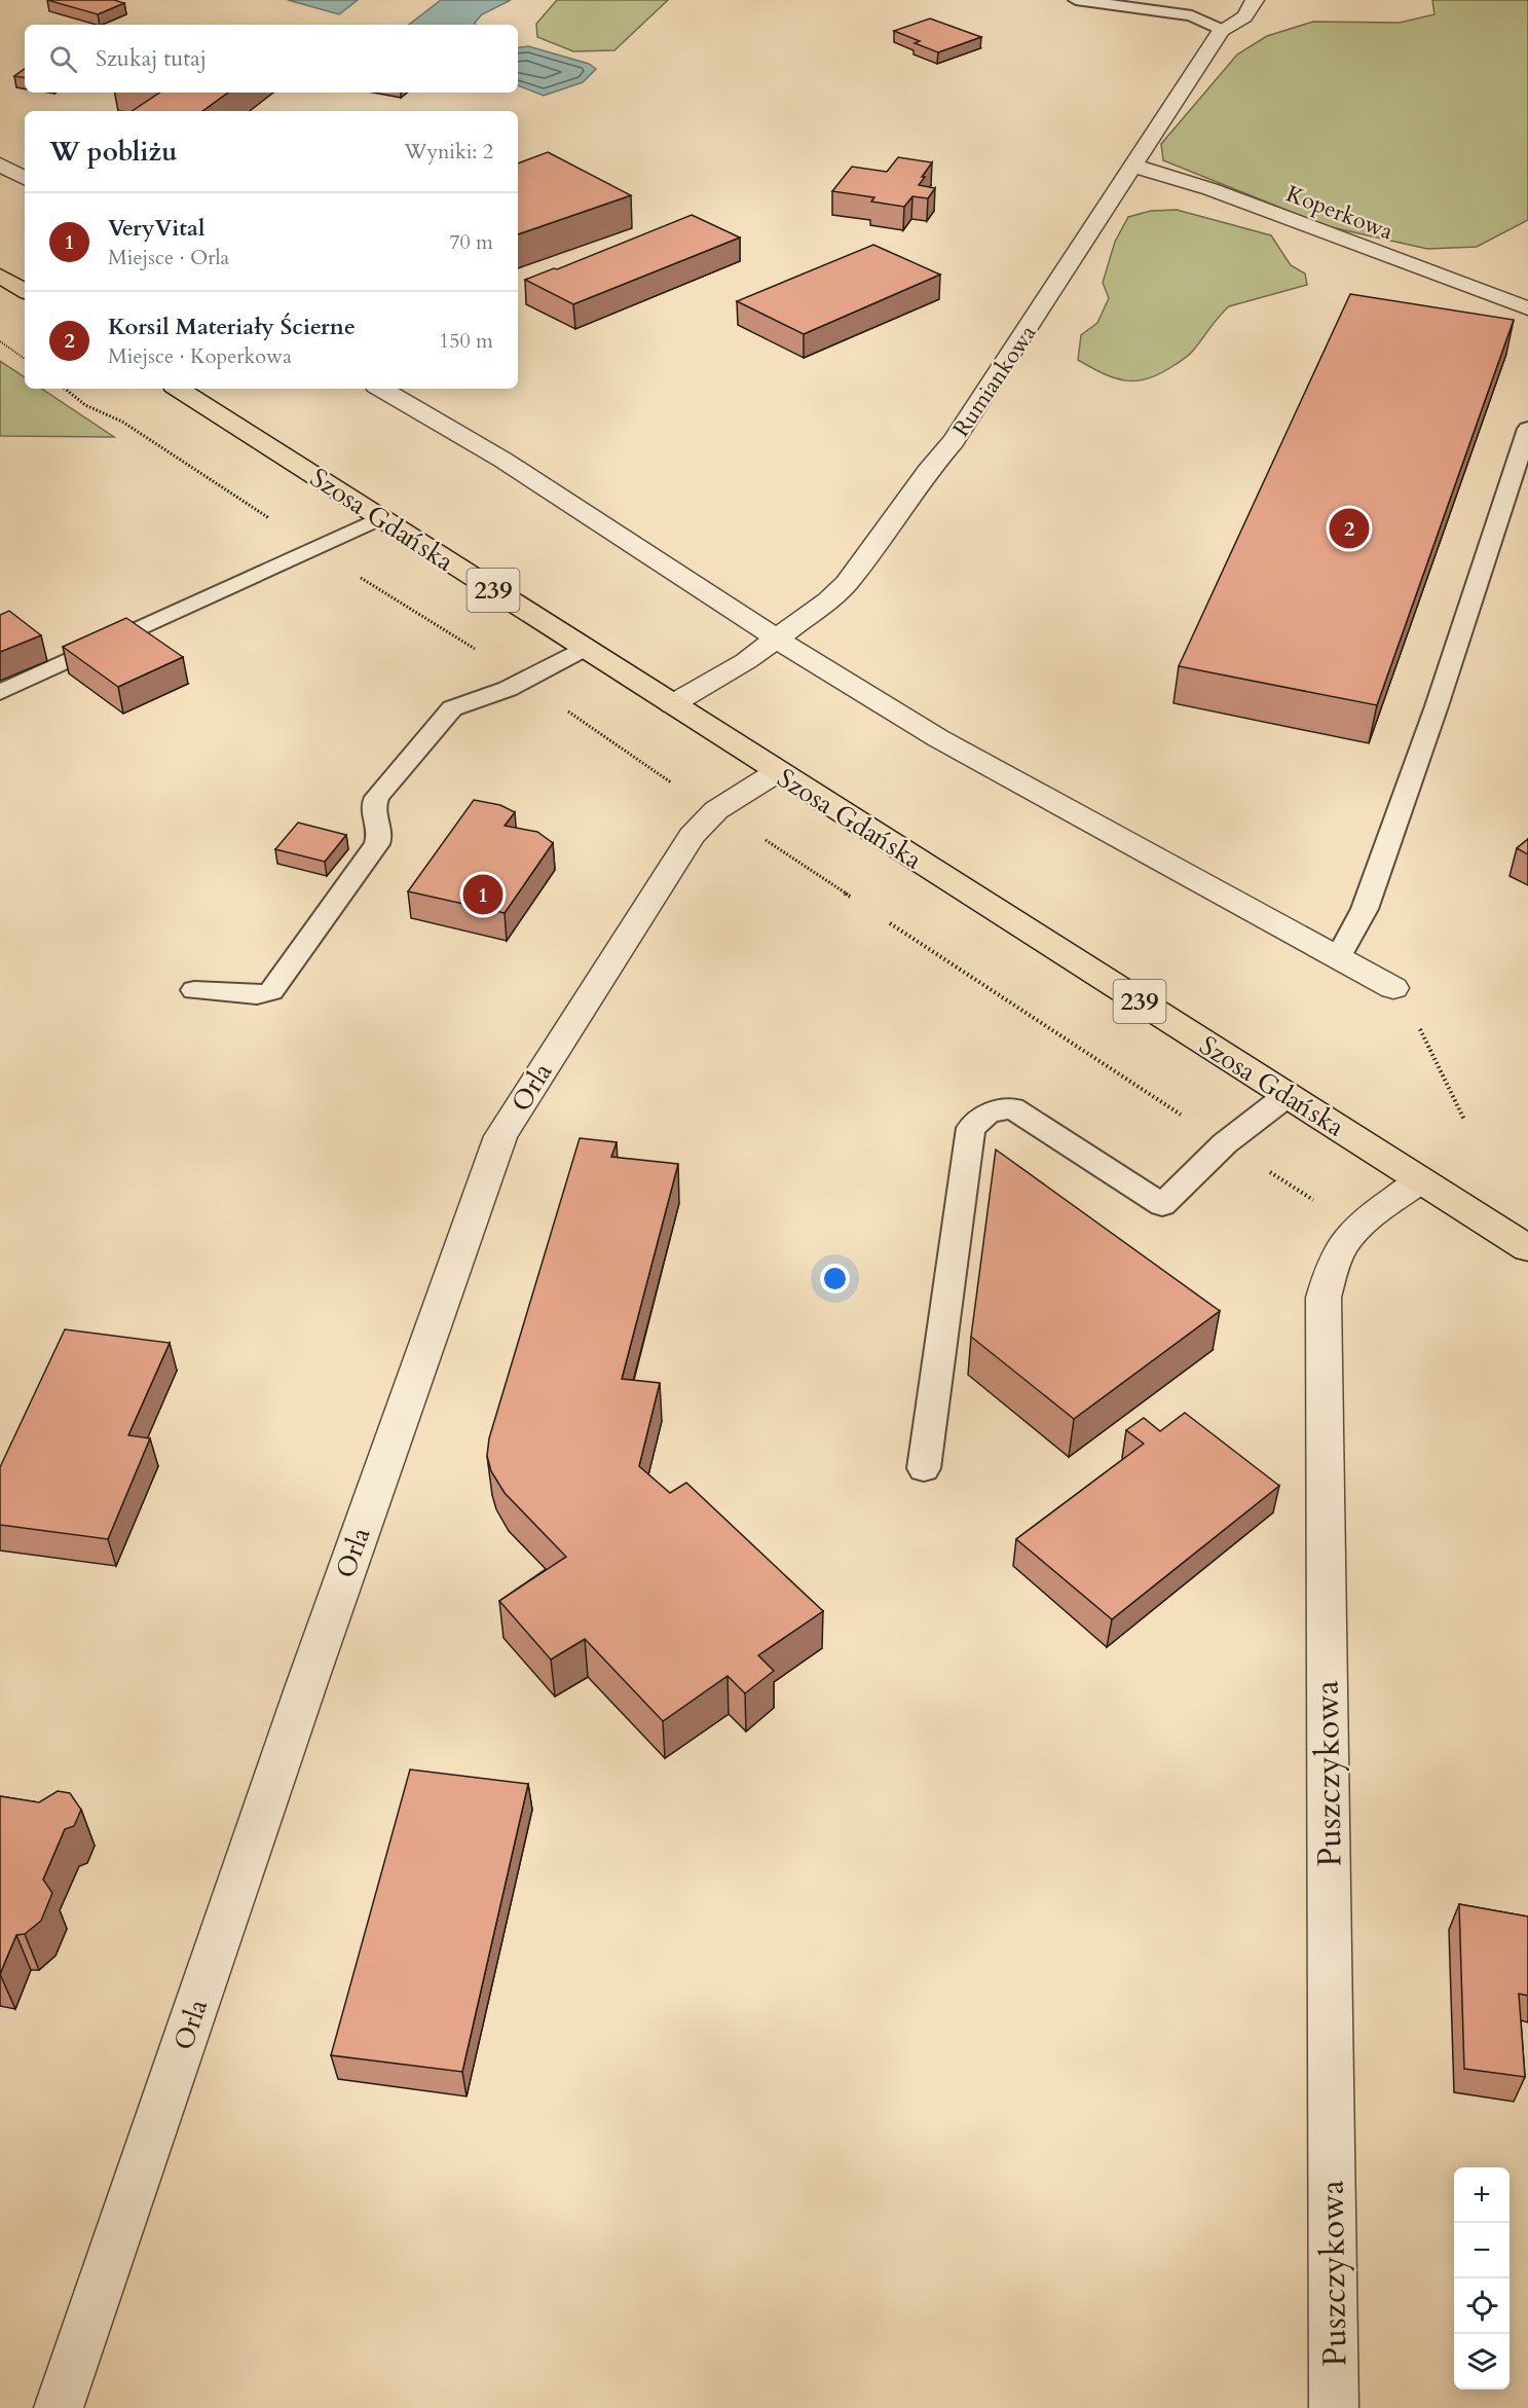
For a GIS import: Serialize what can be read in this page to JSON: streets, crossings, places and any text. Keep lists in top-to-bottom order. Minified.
{"streets":{"main road":["Szosa Gdańska","239"],"street":["Koperkowa","Rumiankowa","Orla","Puszczykowa"]},"crossings":[["Koperkowa","Rumiankowa"],["Rumiankowa","Szosa Gdańska"],["Szosa Gdańska","Orla"],["Szosa Gdańska","Puszczykowa"]],"page":{"search":"Szukaj tutaj","heading":["W pobliżu","Wyniki: 2"],"list":[{"mark":"1","name":"VeryVital","note":"Miejsce · Orla","value":"70 m"},{"mark":"2","name":"Korsil Materiały Ścierne","note":"Miejsce · Koperkowa","value":"150 m"}],"pins":["2","1"],"map_buttons":["+","−"]}}
